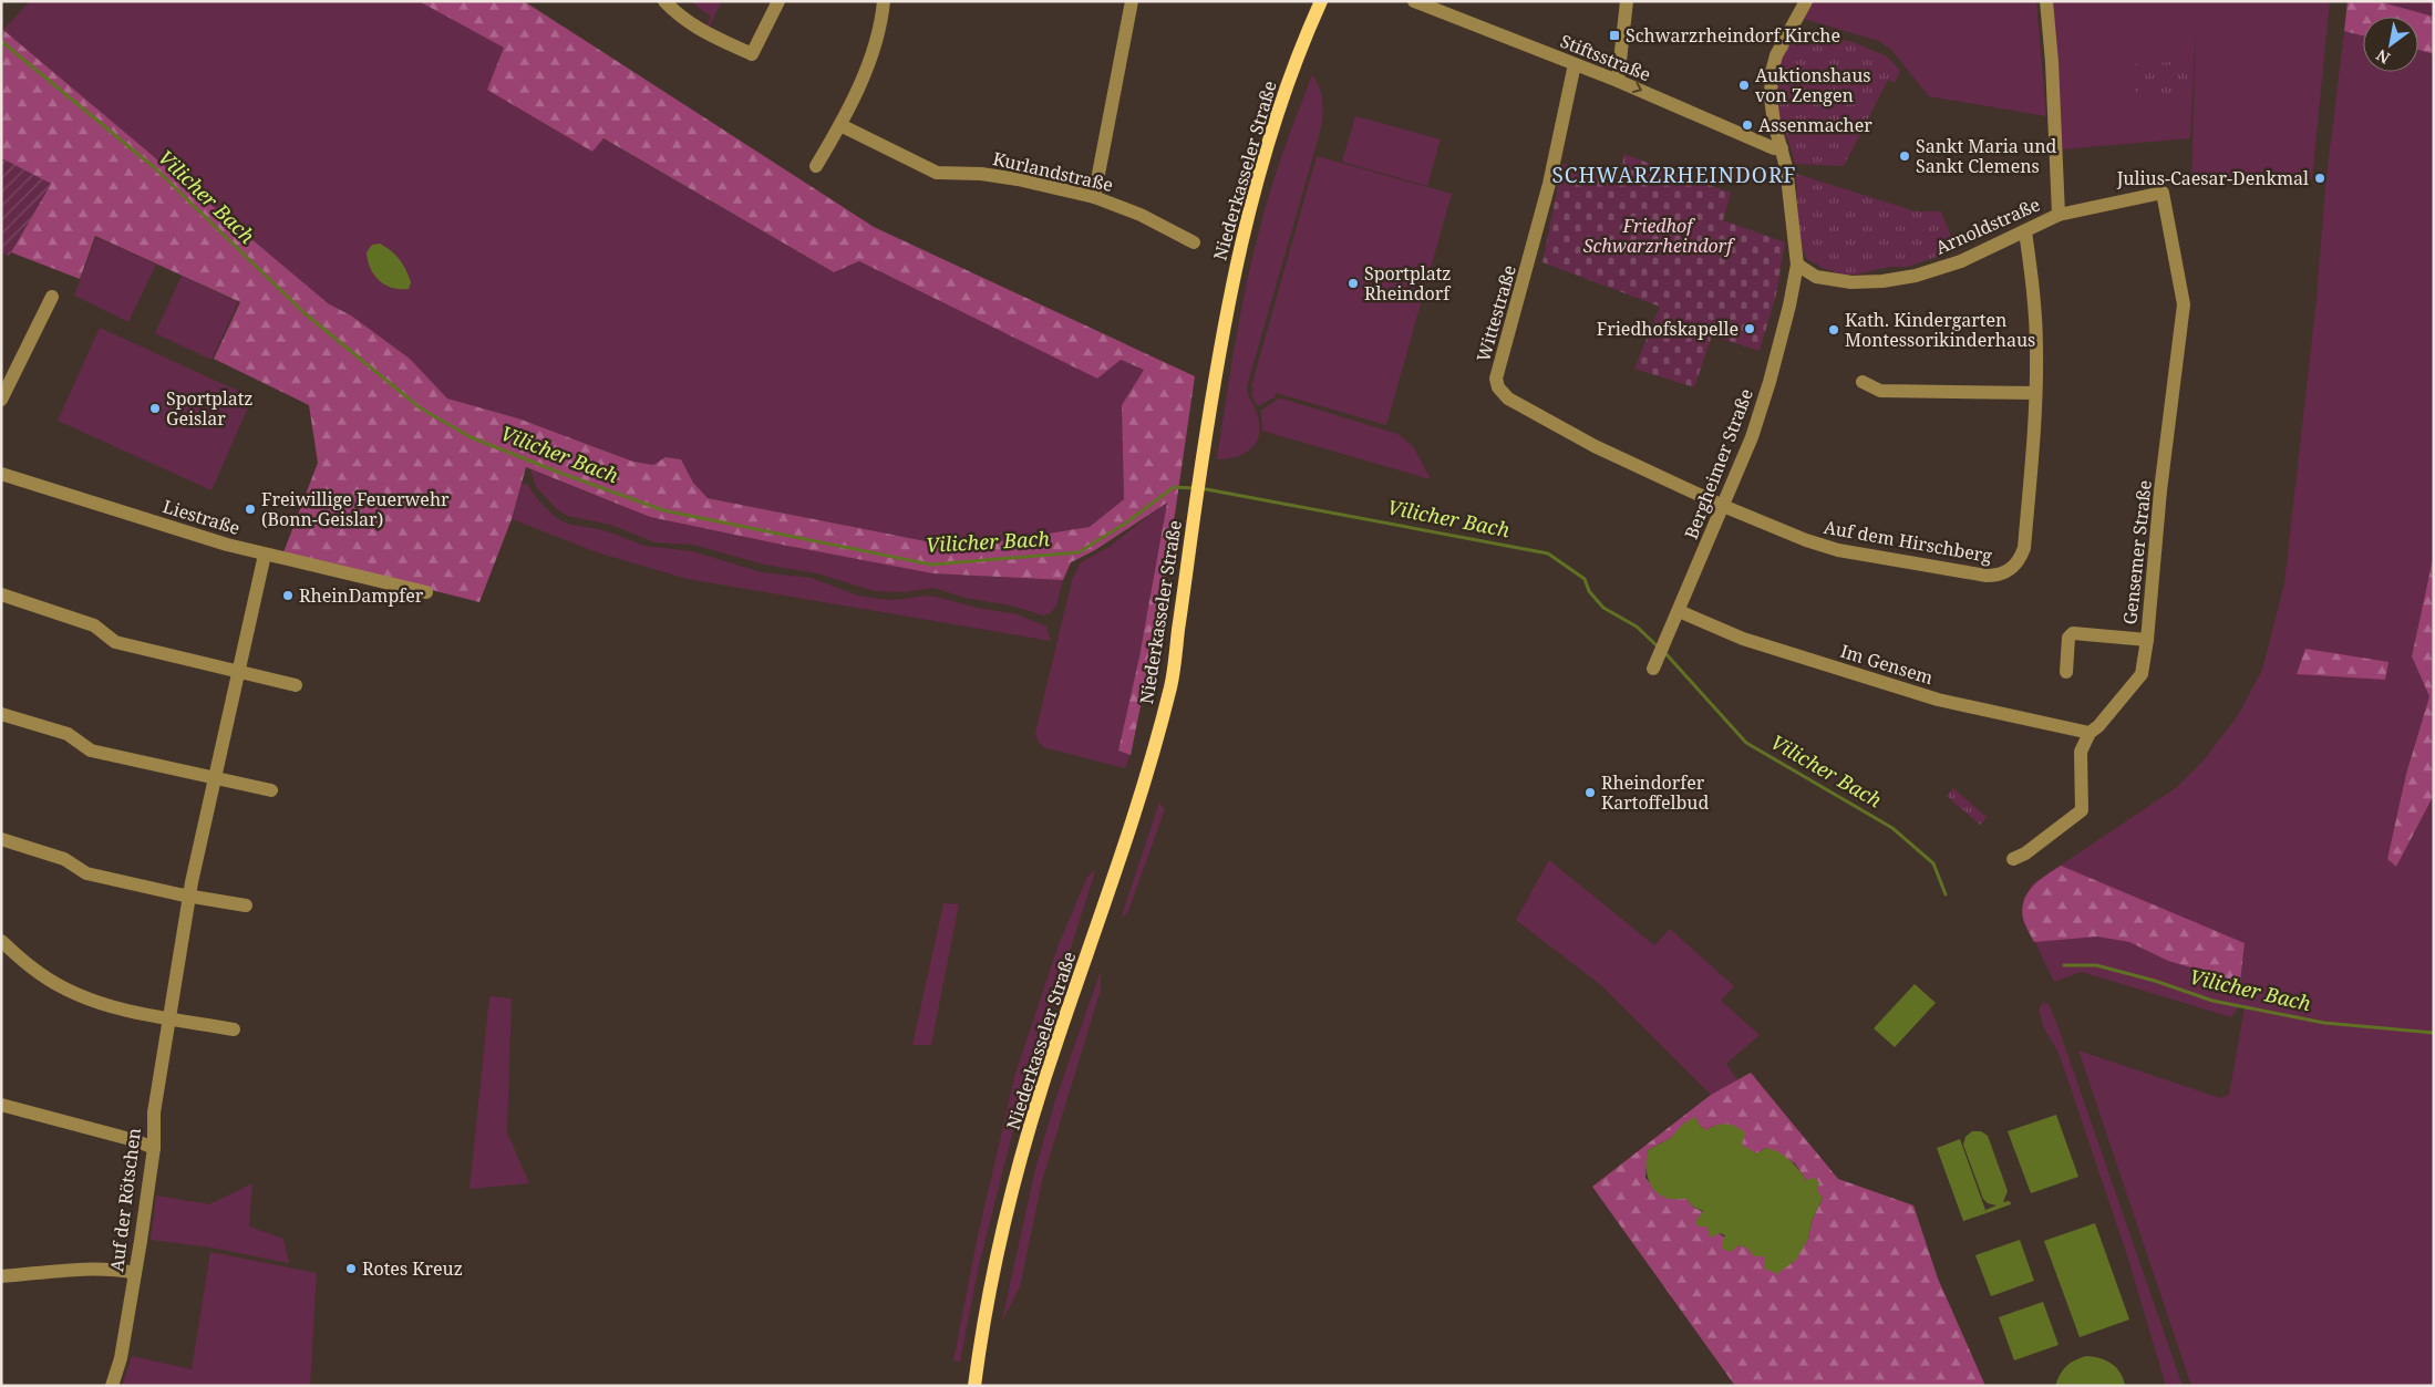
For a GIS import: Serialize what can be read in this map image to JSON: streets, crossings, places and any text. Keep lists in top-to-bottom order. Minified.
{"streets":{"main road":["Niederkasseler Straße"],"street":["Stiftsstraße","Kurlandstraße","Arnoldstraße","Wittestraße","Bergheimer Straße","Liestraße","Auf dem Hirschberg","Gensemer Straße","Im Gensem","Auf der Rötschen"]},"crossings":[["Stiftsstraße","Wittestraße"],["Stiftsstraße","Bergheimer Straße"],["Arnoldstraße","Bergheimer Straße"],["Arnoldstraße","Auf dem Hirschberg"],["Arnoldstraße","Gensemer Straße"],["Wittestraße","Bergheimer Straße"],["Wittestraße","Auf dem Hirschberg"],["Bergheimer Straße","Auf dem Hirschberg"],["Bergheimer Straße","Im Gensem"],["Liestraße","Auf der Rötschen"],["Gensemer Straße","Im Gensem"]],"one_way":["Stiftsstraße"],"districts":["SCHWARZRHEINDORF"],"water":["Vilicher Bach"],"parks":["Friedhof Schwarzrheindorf"],"places":{"transit":["Schwarzrheindorf Kirche"],"other":["Auktionshaus von Zengen","Assenmacher","Sankt Maria und Sankt Clemens","Julius-Caesar-Denkmal","Sportplatz Rheindorf","Friedhofskapelle","Kath. Kindergarten Montessorikinderhaus","Sportplatz Geislar","Freiwillige Feuerwehr (Bonn-Geislar)","RheinDampfer","Rheindorfer Kartoffelbud","Rotes Kreuz"]},"north":"bottom left"}
